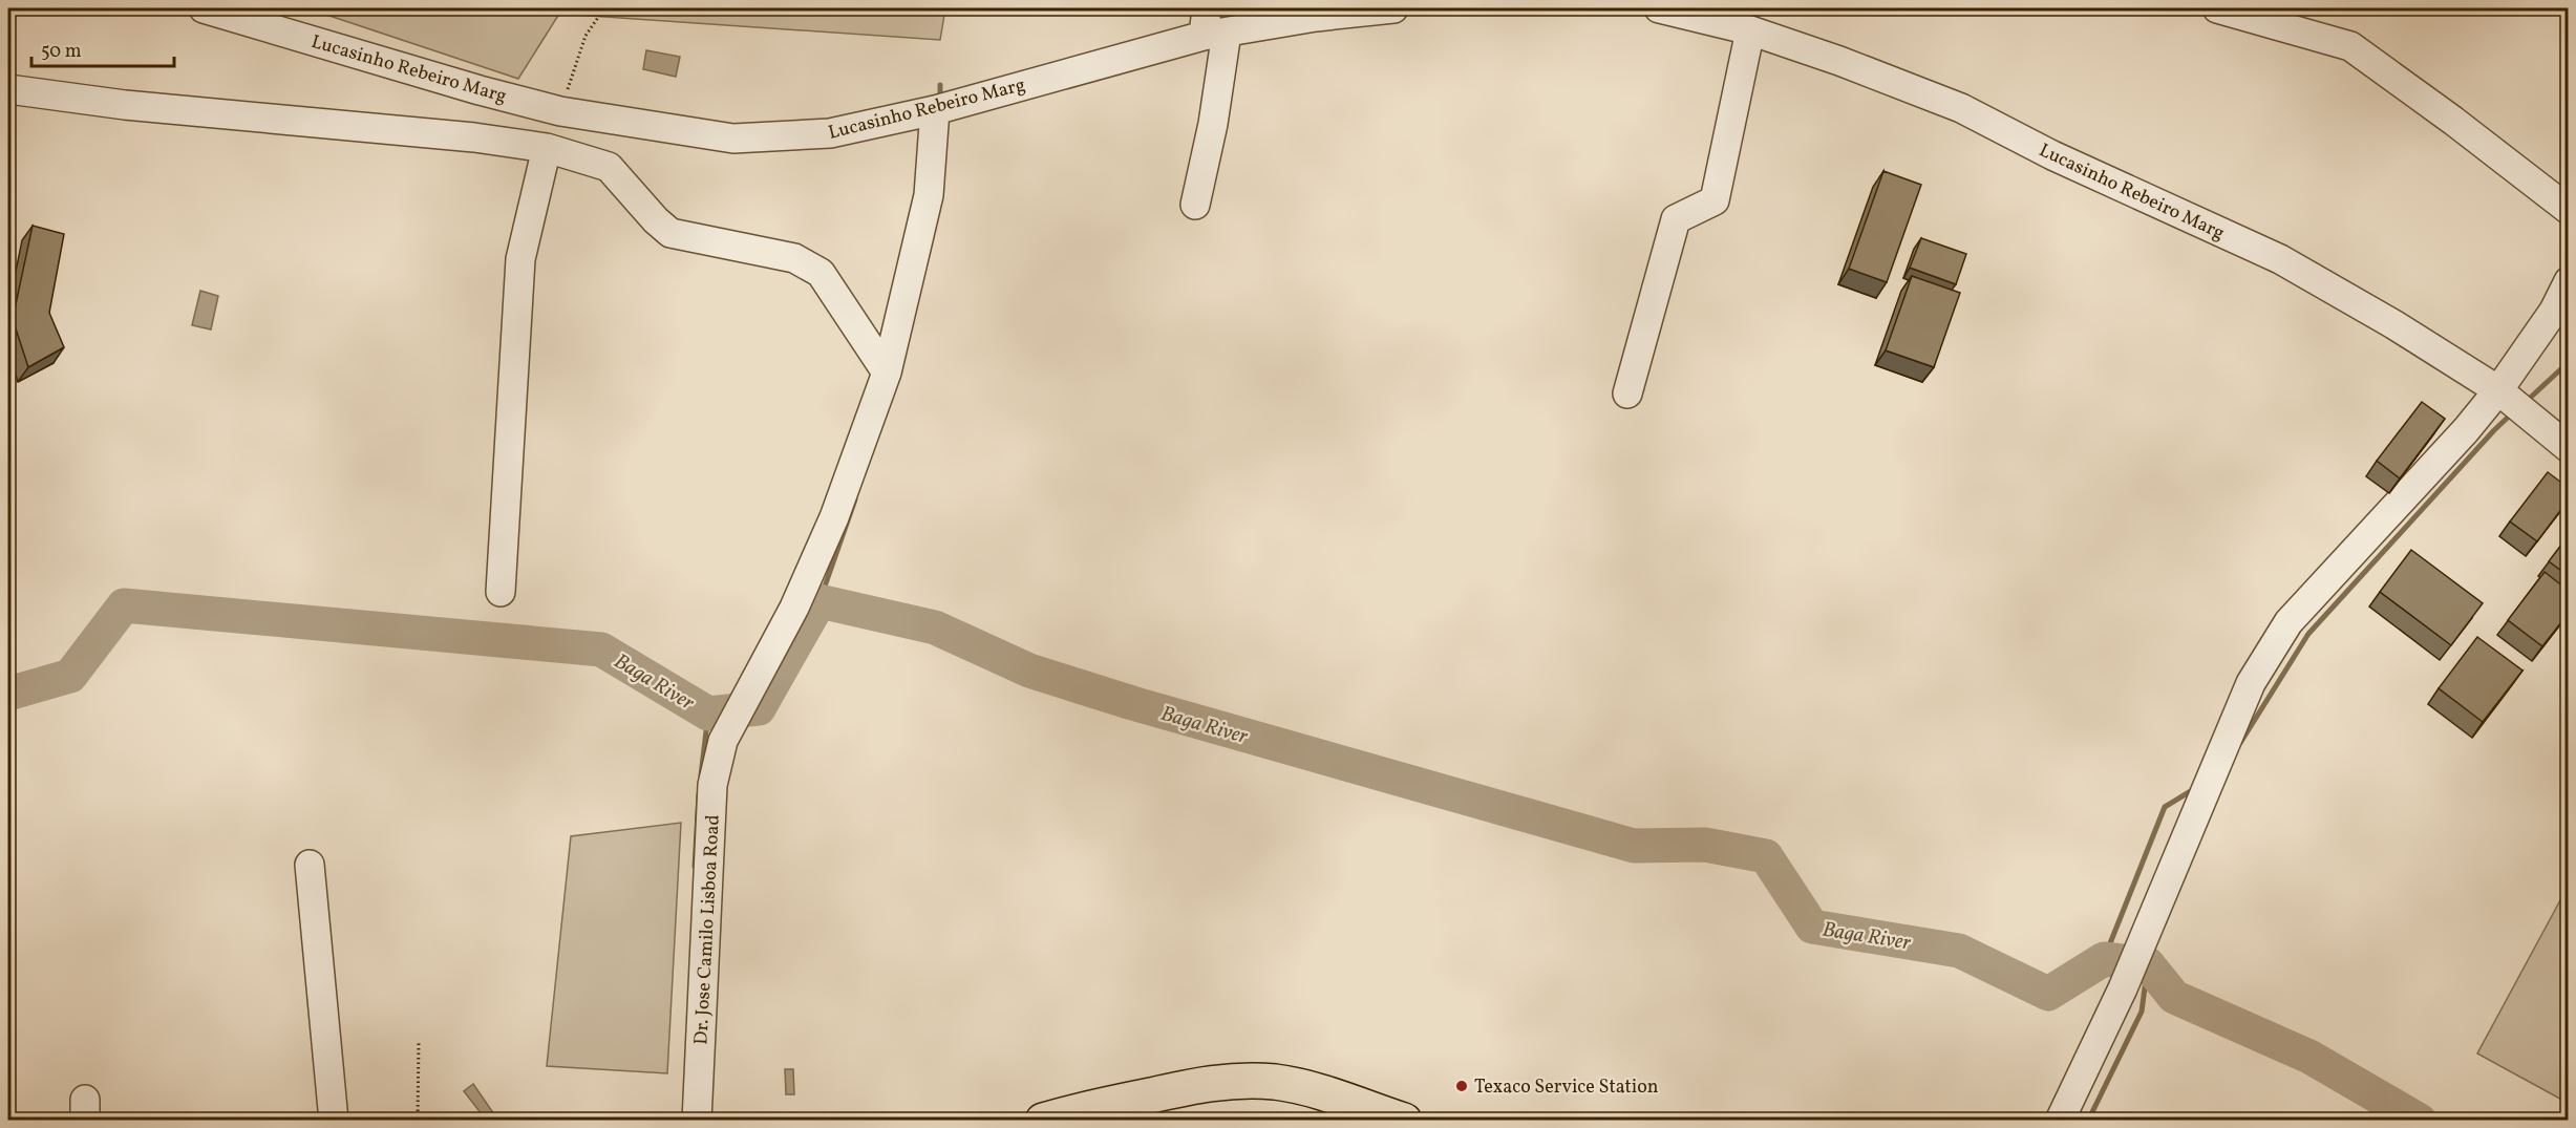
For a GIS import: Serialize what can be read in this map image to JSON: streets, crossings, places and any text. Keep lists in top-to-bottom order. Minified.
{"streets":{"street":["Lucasinho Rebeiro Marg","Dr. Jose Camilo Lisboa Road"]},"crossings":[["Lucasinho Rebeiro Marg","Dr. Jose Camilo Lisboa Road"]],"water":["Baga River"],"places":["Texaco Service Station"],"scale_bar":"50 m"}
